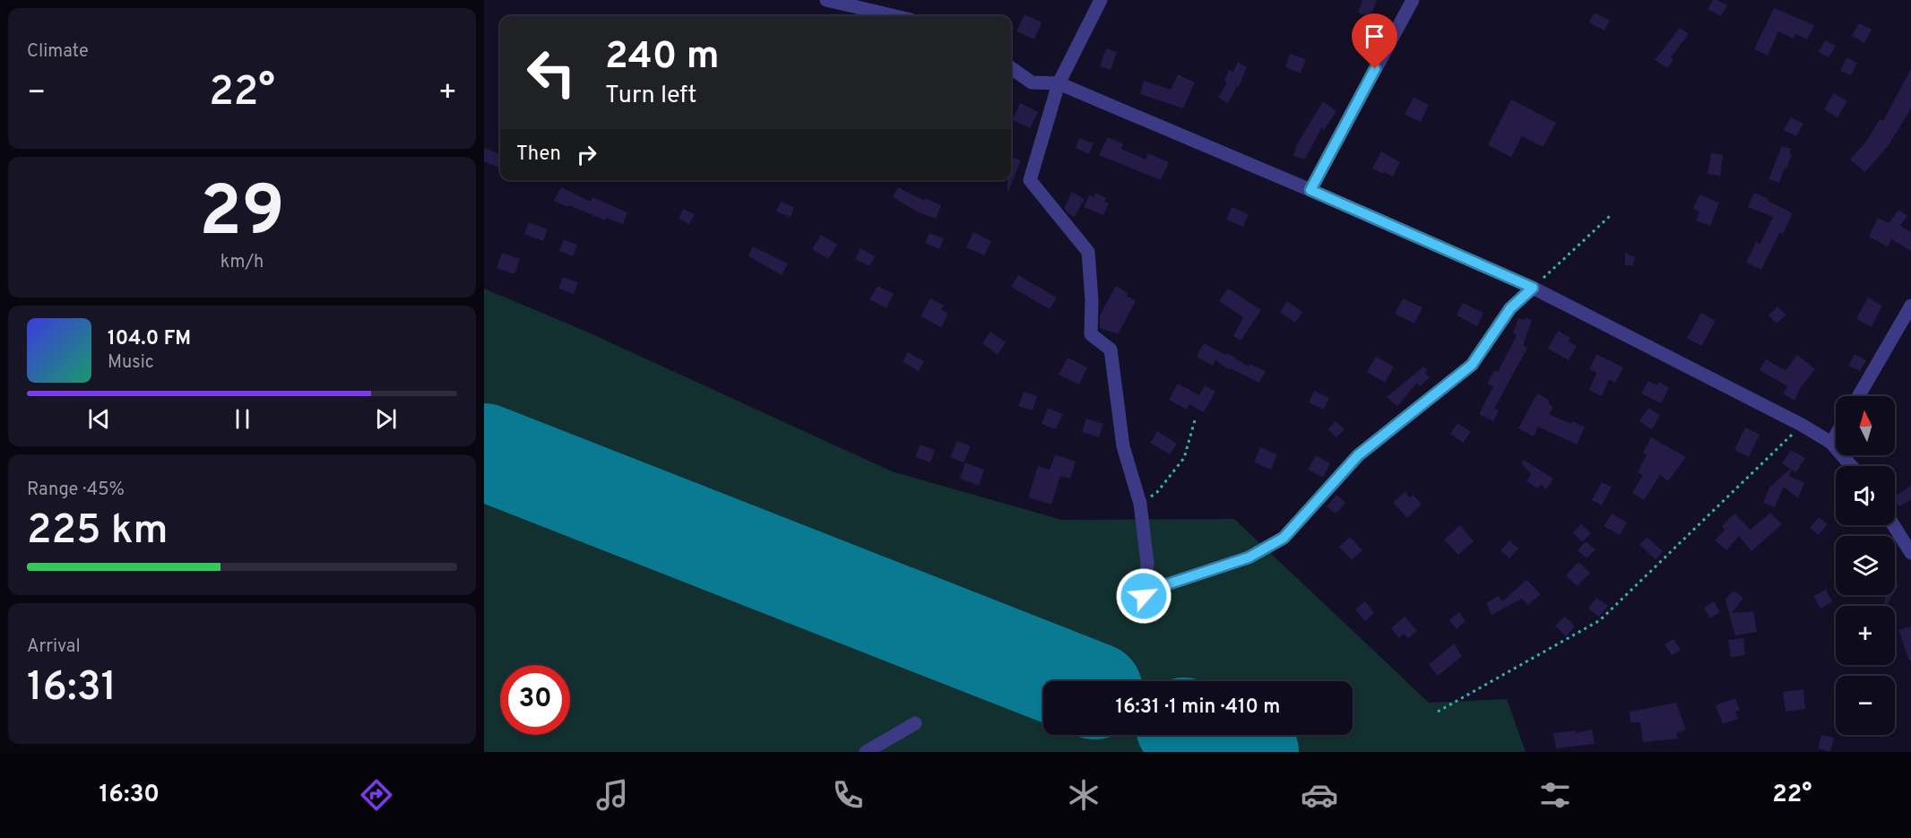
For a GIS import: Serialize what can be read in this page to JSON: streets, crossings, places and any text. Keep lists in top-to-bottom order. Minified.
{"north":"top","page":{"tile":["Climate",["29","km/h"],["Range · 45%","225 km"],["Arrival","16:31"]],"turn":["240 m","Turn left"],"heat":["−","22°","+"],"then":"Then","song":["104.0 FM","Music"],"map_buttons":["+","−"],"limit":"30","trip":"16:31 · 1 min · 410 m","tabs":["16:30","22°"]}}
